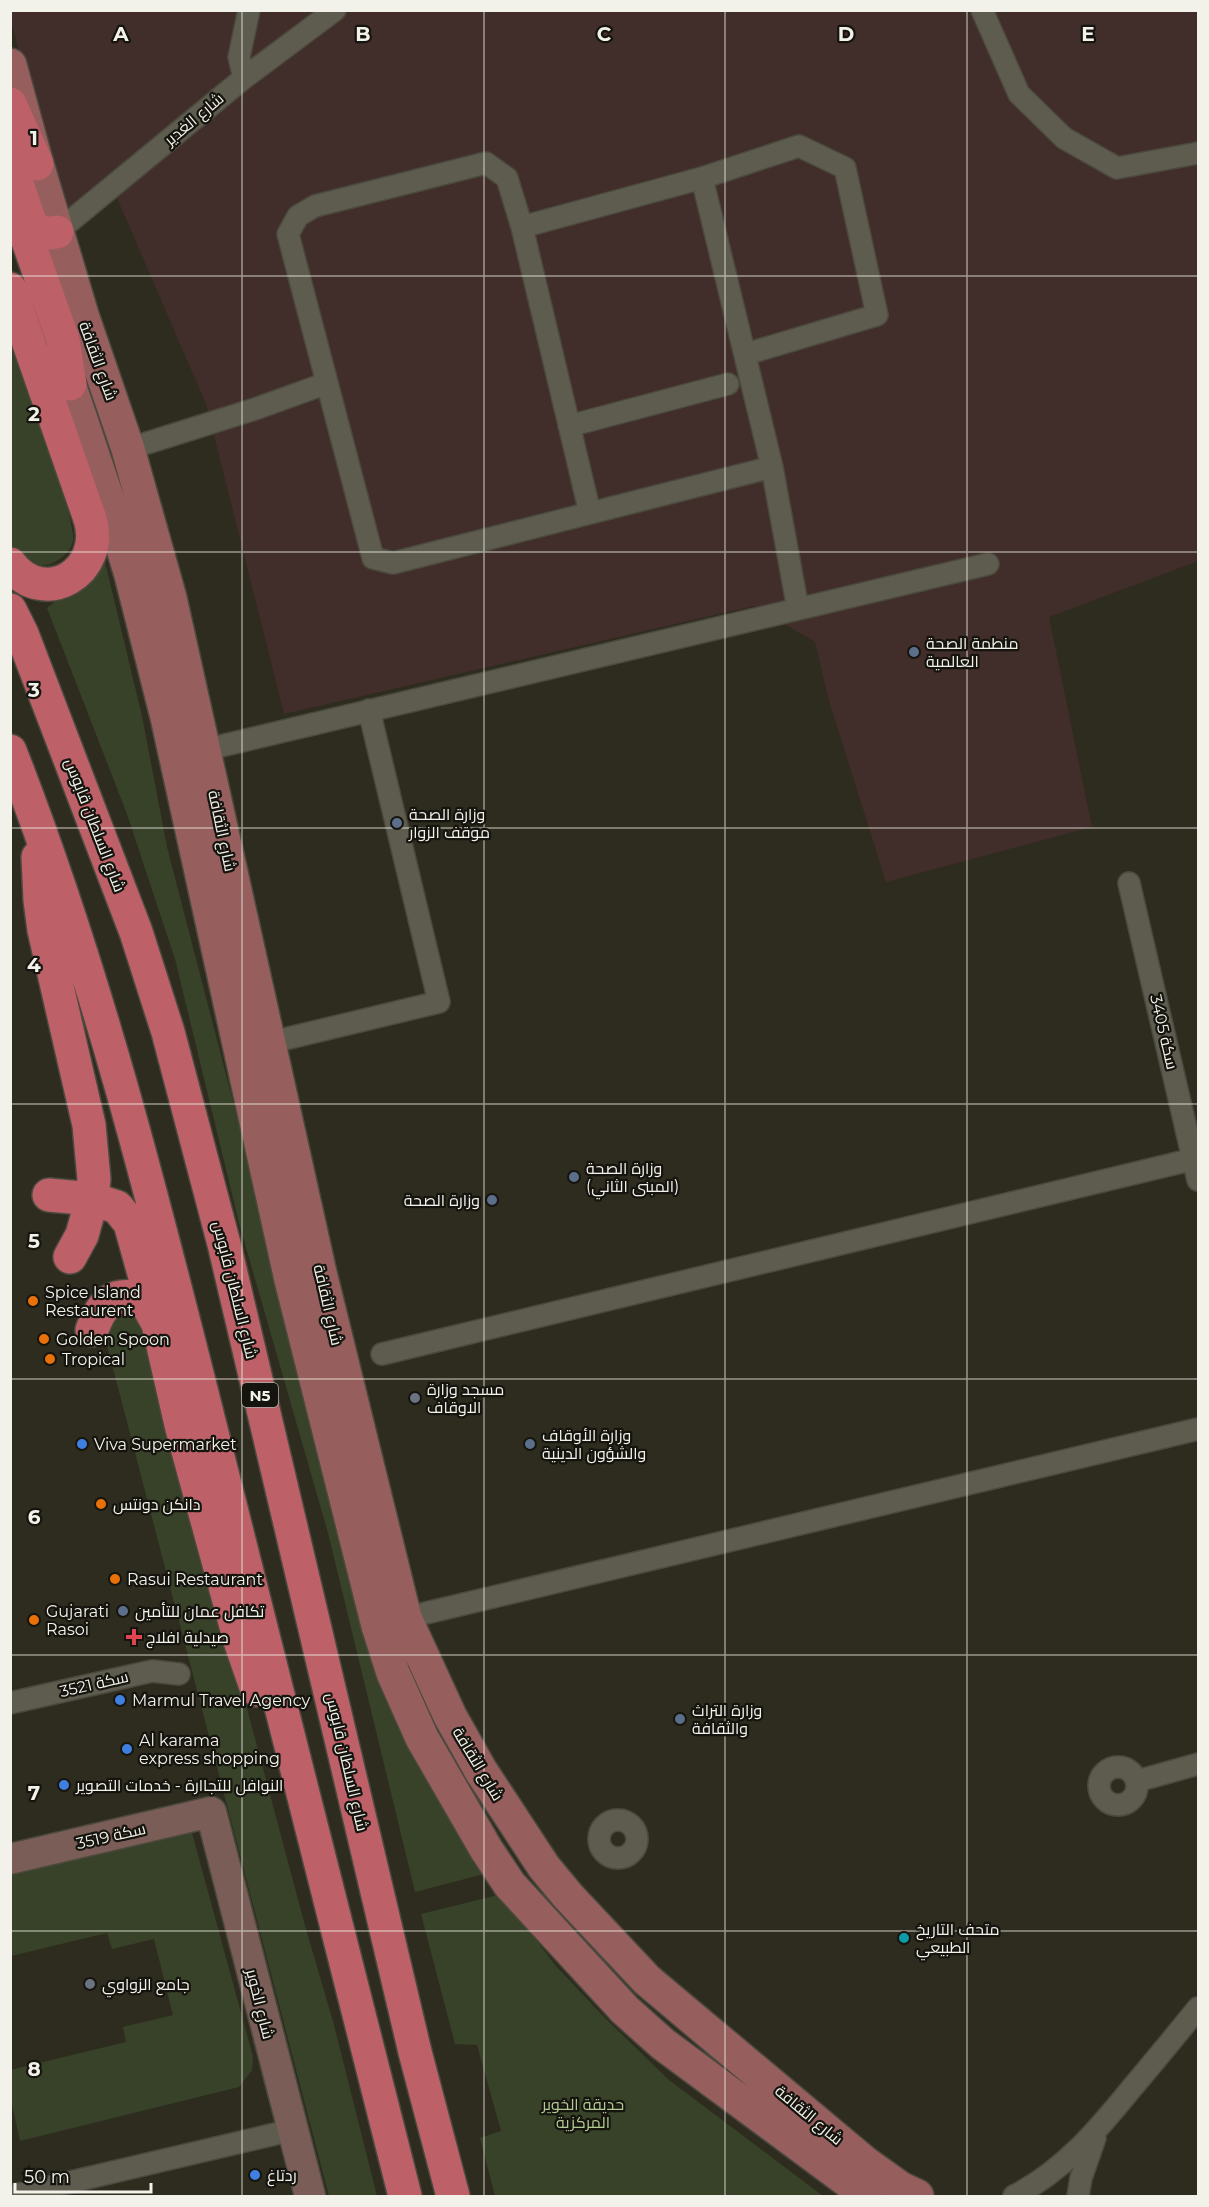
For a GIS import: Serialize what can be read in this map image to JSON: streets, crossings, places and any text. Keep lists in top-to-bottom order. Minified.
{"streets":{"highway":["شارع السلطان قابوس","N5"],"main road":["شارع الثقافة"],"street":["شارع الغدير","سكة 3405","سكة 3521","سكة 3519","شارع الخوير"]},"crossings":[["شارع الغدير","شارع الثقافة"],["سكة 3519","شارع الخوير"]],"parks":["حديقة الخوير المركزية"],"places":{"other":["منطمة الصحة العالمية","وزارة الصحة موقف الزوار","وزارة الصحة (المبنى الثاني)","وزارة الصحة","Spice Island Restaurent","Golden Spoon","Tropical","مسجد وزارة الاوقاف","Viva Supermarket","وزارة الأوقاف والشؤون الدينية","دانكن دونتس","Rasui Restaurant","تكافل عمان للتأمين","Gujarati Rasoi","Marmul Travel Agency","وزارة التراث والثقافة","Al karama express shopping","النوافل للتجاارة - خدمات التصوير","متحف التاريخ الطبيعي","جامع الزواوي","ردتاغ"],"health":["صيدلية افلاج"]},"scale_bar":"50 m","grid":{"columns":["A","B","C","D","E"],"rows":["1","2","3","4","5","6","7","8"]}}
